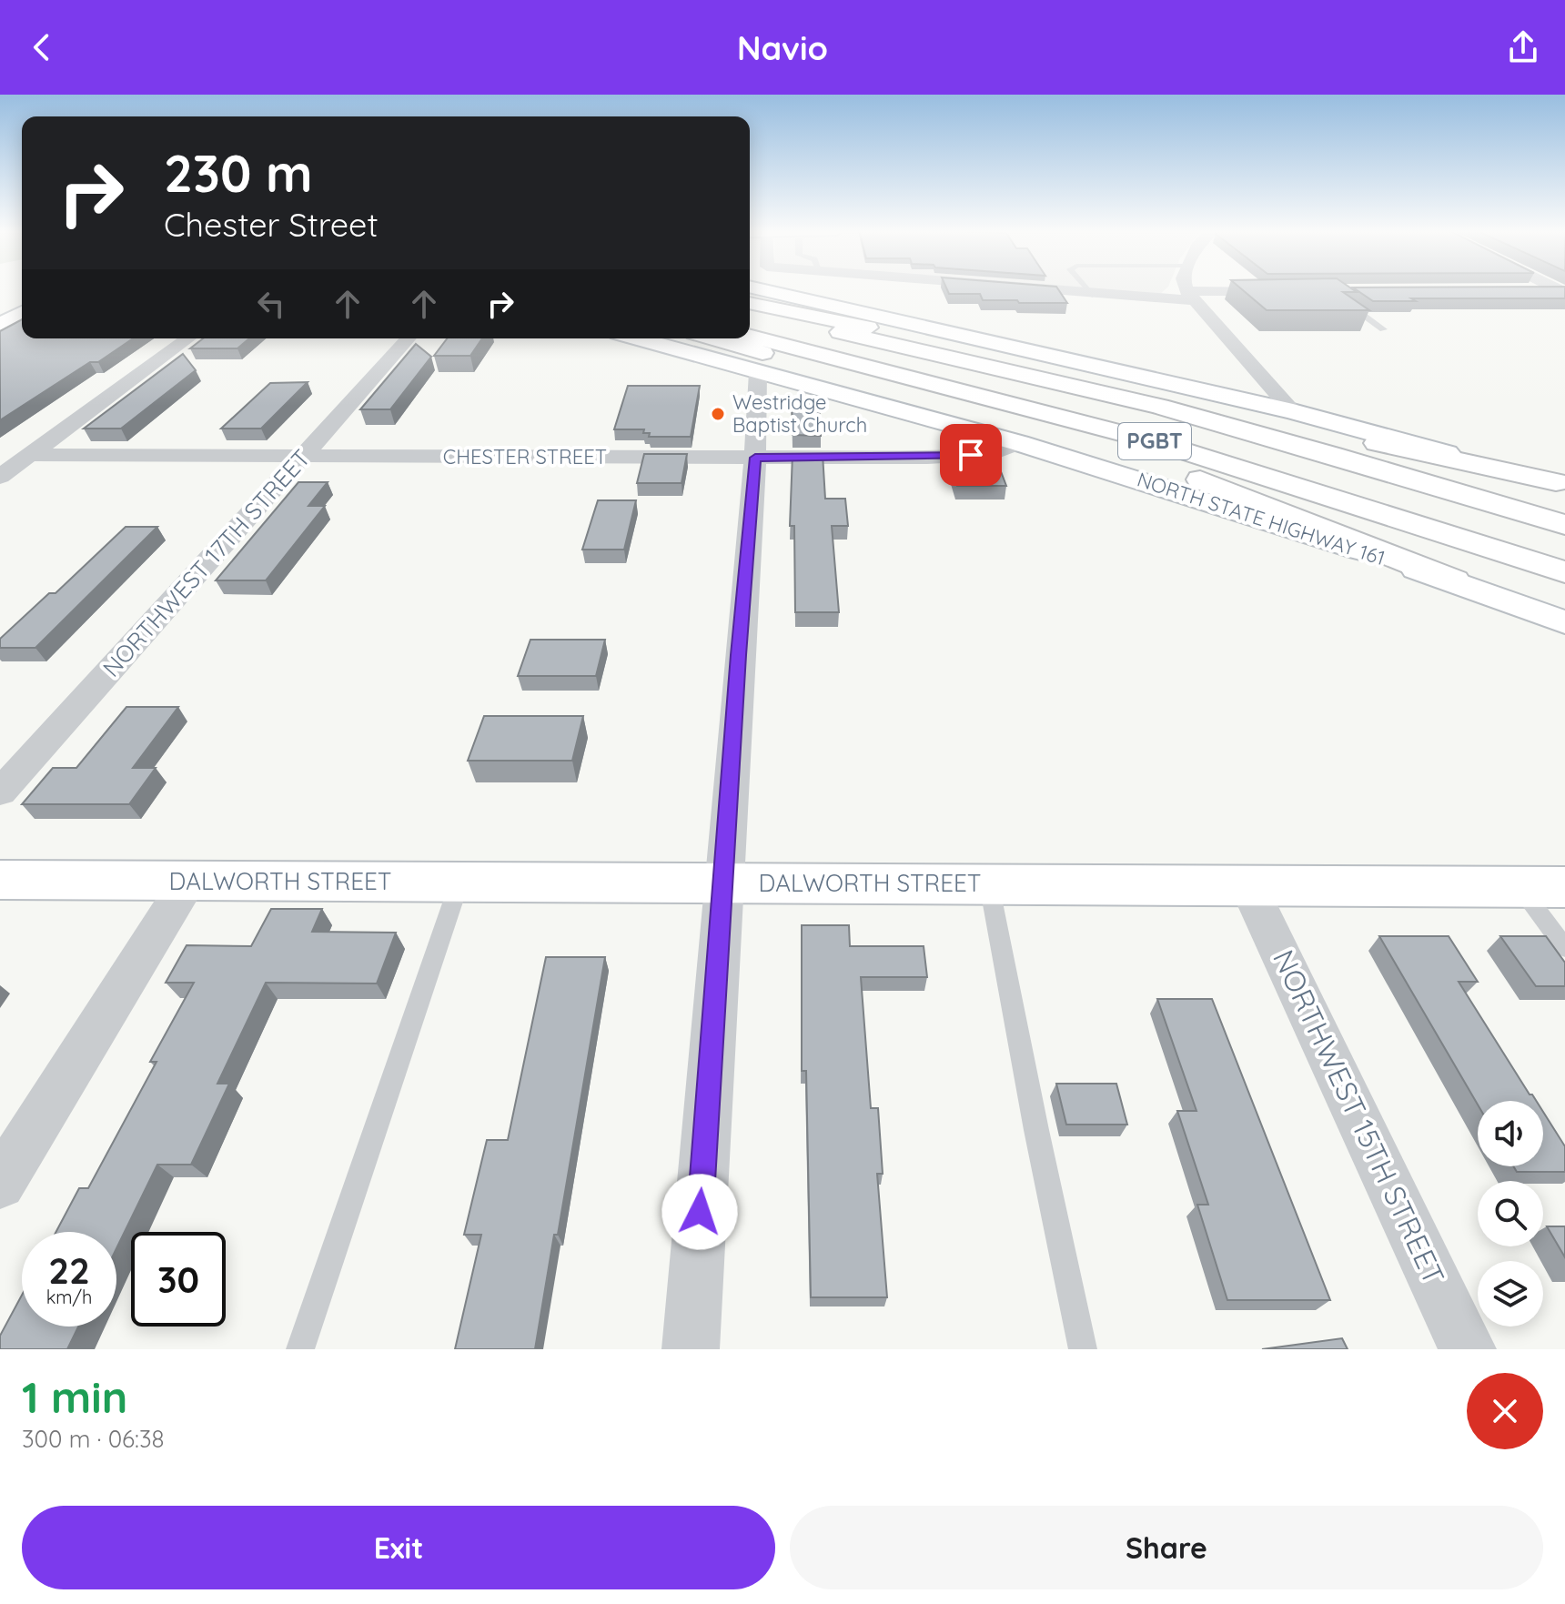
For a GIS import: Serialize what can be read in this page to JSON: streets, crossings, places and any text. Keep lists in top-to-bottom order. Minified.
{"streets":{"main road":["PGBT","NORTH STATE HIGHWAY 161","DALWORTH STREET"],"street":["CHESTER STREET","NORTHWEST 17TH STREET","NORTHWEST 15TH STREET"]},"crossings":[["CHESTER STREET","NORTH STATE HIGHWAY 161"],["CHESTER STREET","NORTHWEST 17TH STREET"],["DALWORTH STREET","NORTHWEST 15TH STREET"]],"places":["Westridge Baptist Church"],"page":{"header":"Navio","turn":["230 m","Chester Street"],"speed":"22 km/h","limit":"30","heading":["1 min","300 m · 06:38"],"buttons":["Exit","Share"]}}
